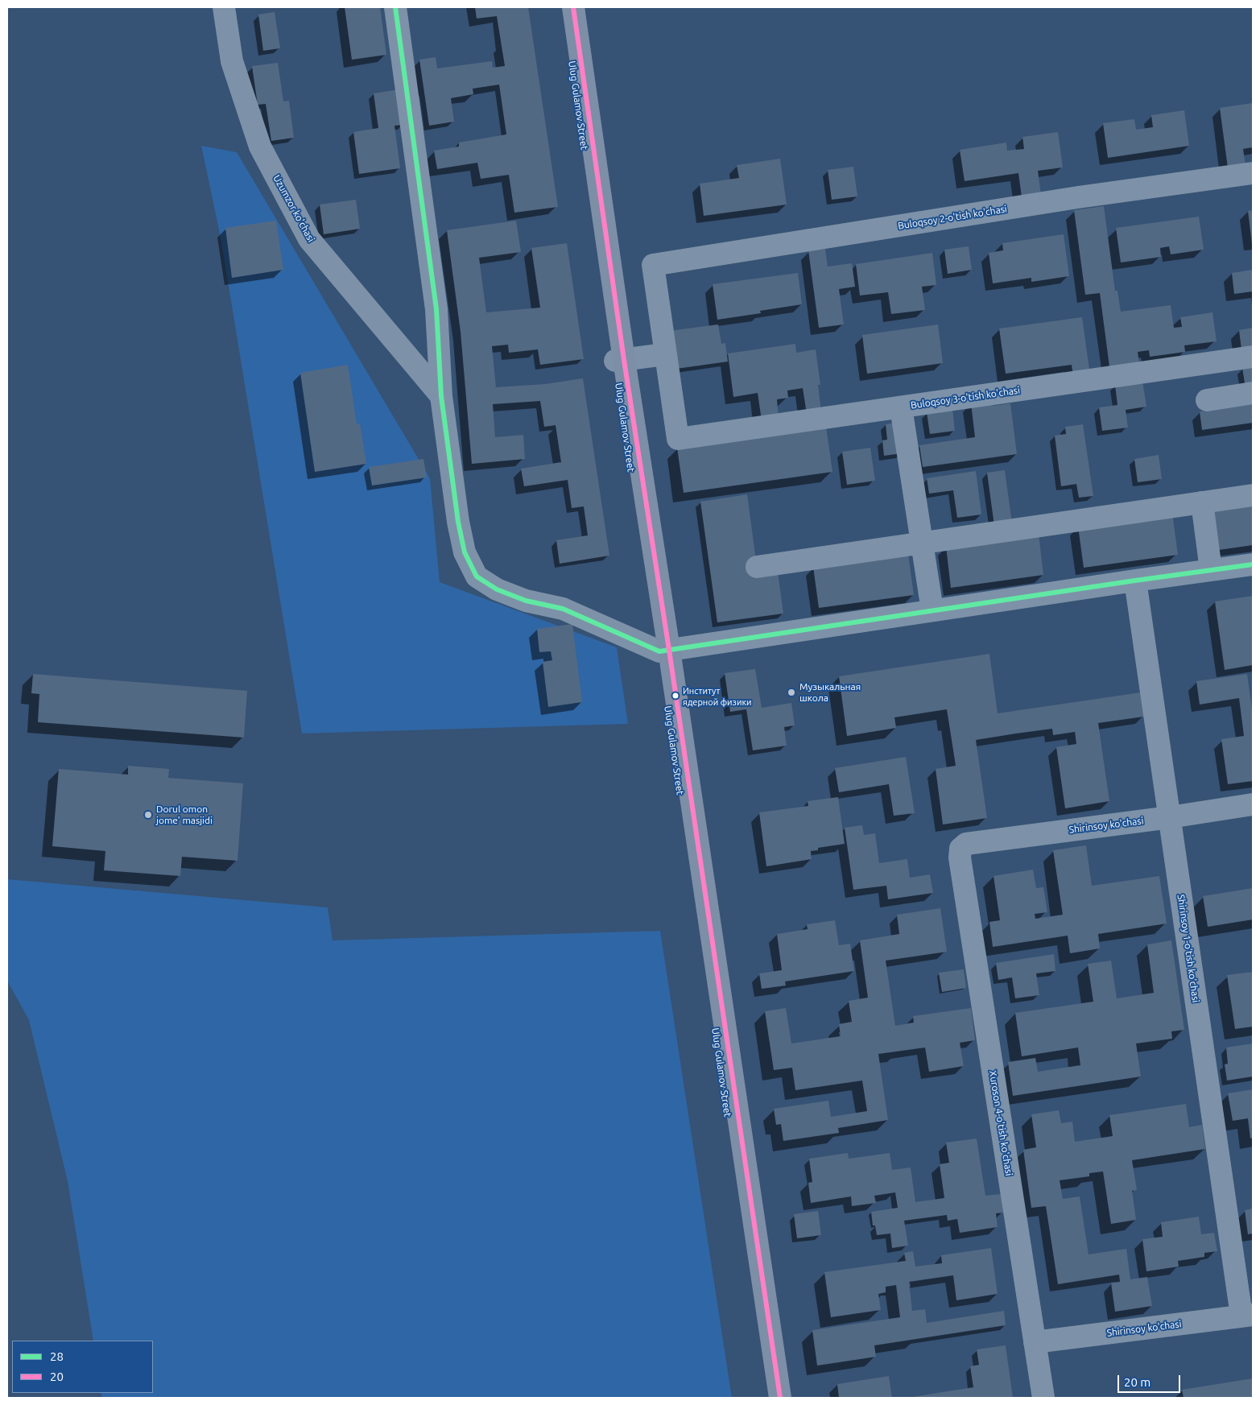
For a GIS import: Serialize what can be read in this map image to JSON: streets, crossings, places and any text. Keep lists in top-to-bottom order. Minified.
{"streets":{"main road":["Ulug Gulamov Street"],"street":["Uzumzor ko'chasi","Buloqsoy 2-o'tish ko'chasi","Buloqsoy 3-o'tish ko'chasi","Shirinsoy ko'chasi","Shirinsoy 1-o'tish ko'chasi","Xuroson 4-o'tish ko'chasi"]},"crossings":[["Buloqsoy 2-o'tish ko'chasi","Buloqsoy 3-o'tish ko'chasi"],["Shirinsoy ko'chasi","Shirinsoy 1-o'tish ko'chasi"],["Shirinsoy ko'chasi","Xuroson 4-o'tish ko'chasi"]],"places":["Музыкальная школа","Институт ядерной физики","Dorul omon jome' masjidi"],"lines":["transit line 28","transit line 20"],"legend":["28","20"],"scale_bar":"20 m"}
